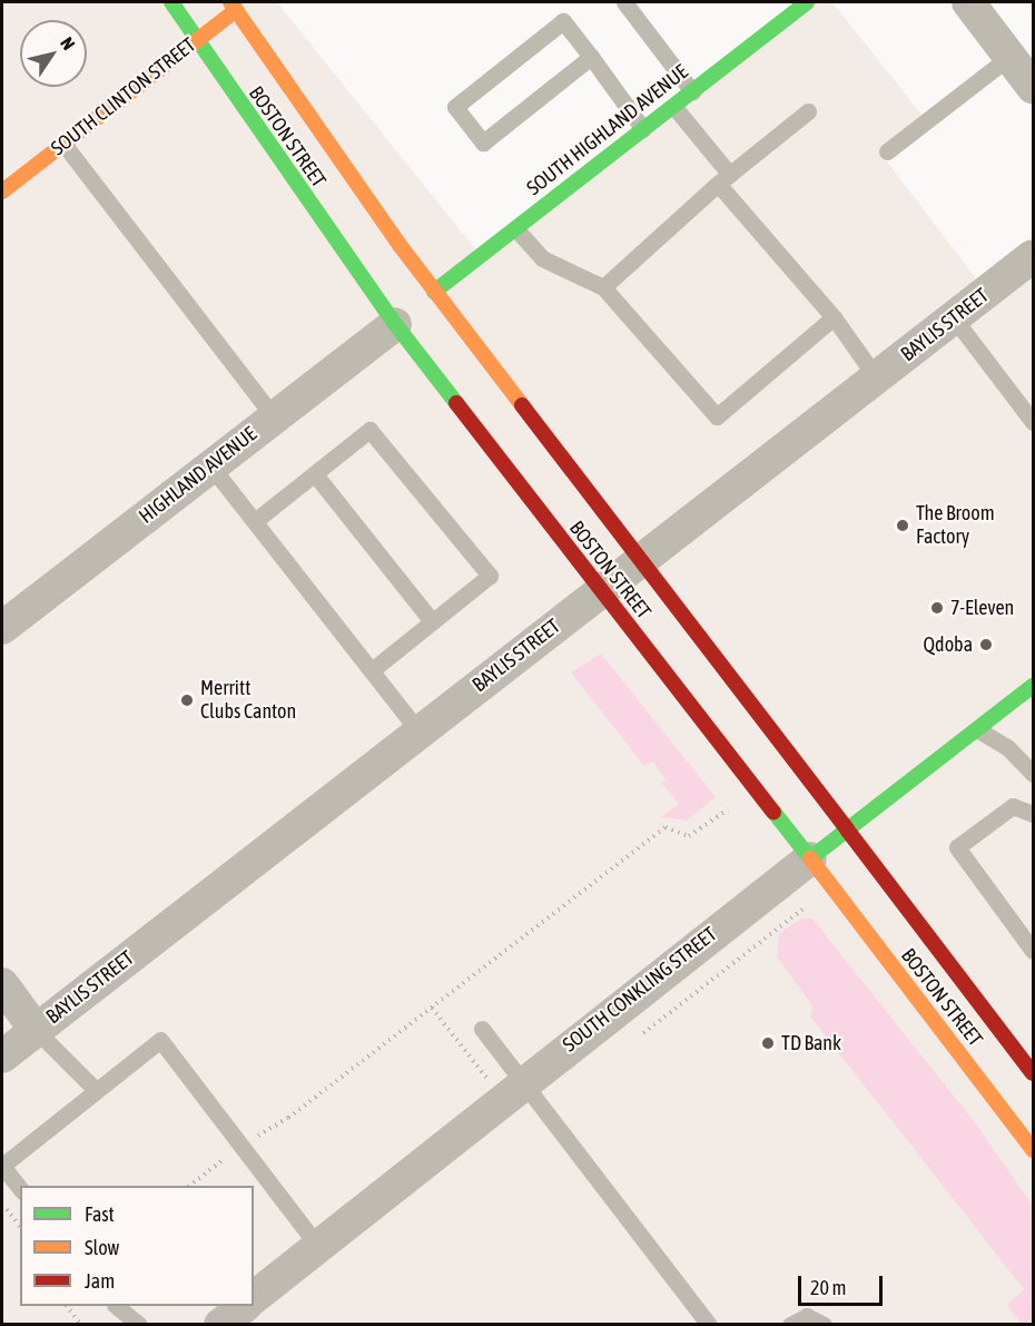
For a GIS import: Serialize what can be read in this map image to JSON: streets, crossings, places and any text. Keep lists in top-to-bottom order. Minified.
{"streets":{"main road":["SOUTH CLINTON STREET","SOUTH HIGHLAND AVENUE","BOSTON STREET","SOUTH CONKLING STREET"],"street":["BAYLIS STREET","HIGHLAND AVENUE"]},"crossings":[["SOUTH CLINTON STREET","BOSTON STREET"],["SOUTH HIGHLAND AVENUE","BOSTON STREET"],["BOSTON STREET","BAYLIS STREET"],["BOSTON STREET","HIGHLAND AVENUE"],["BOSTON STREET","SOUTH CONKLING STREET"]],"places":["The Broom Factory","7-Eleven","Qdoba","Merritt Clubs Canton","TD Bank"],"legend":["Fast","Slow","Jam"],"scale_bar":"20 m","north":"top right"}
